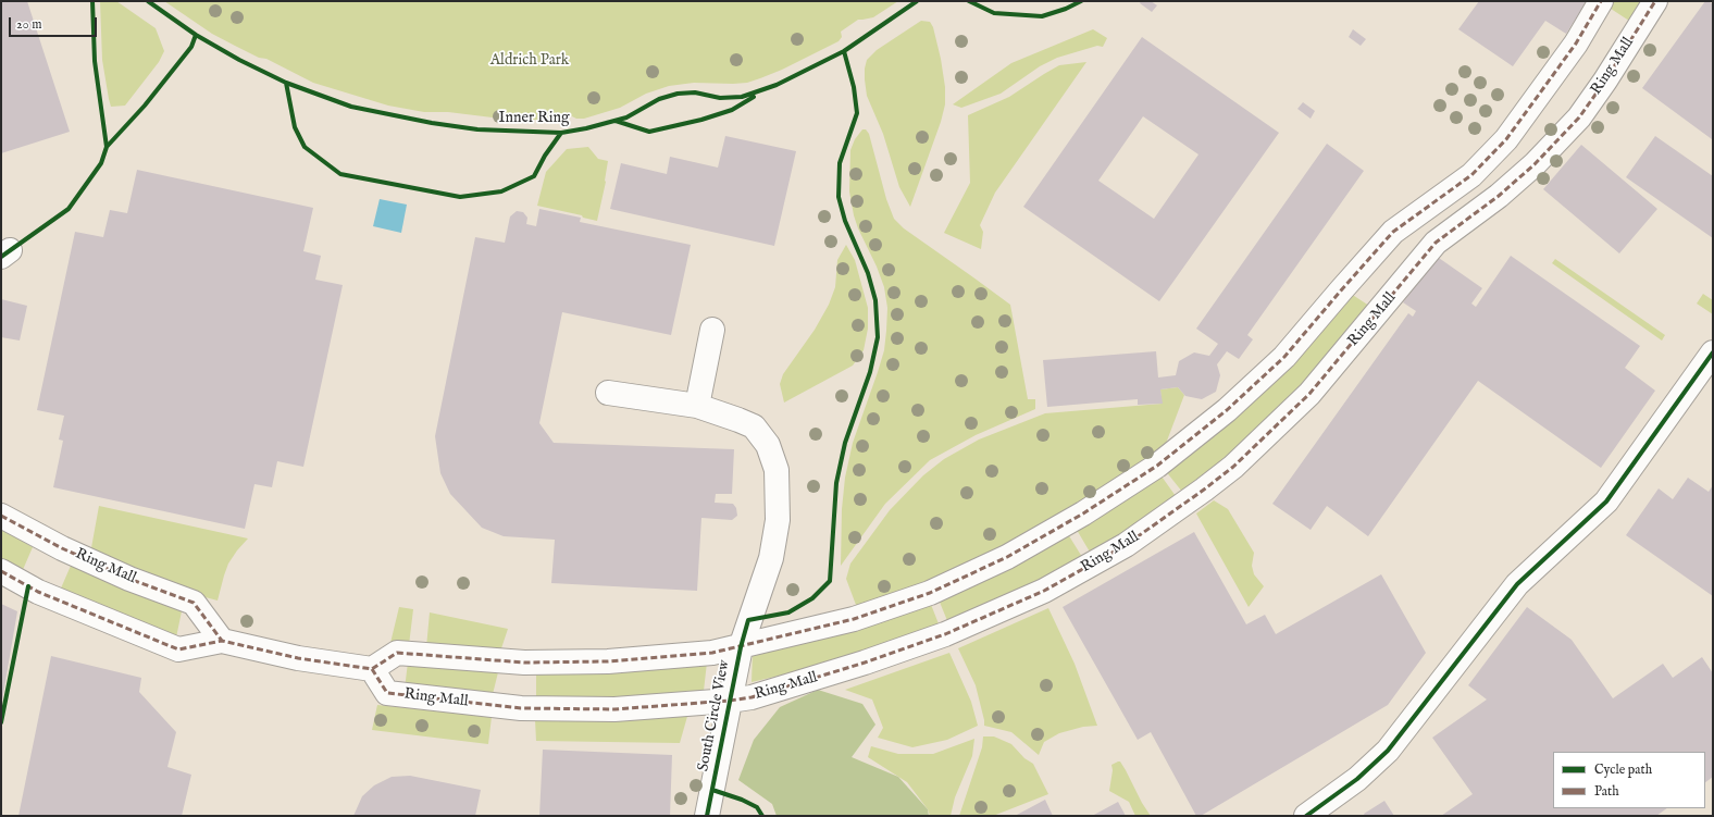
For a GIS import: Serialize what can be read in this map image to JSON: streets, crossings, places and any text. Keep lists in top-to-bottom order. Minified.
{"streets":{"street":["Ring Mall","South Circle View"],"cycle path":["Inner Ring"]},"crossings":[["Ring Mall","South Circle View"]],"parks":["Aldrich Park"],"legend":["Cycle path","Path"],"scale_bar":"20 m"}
